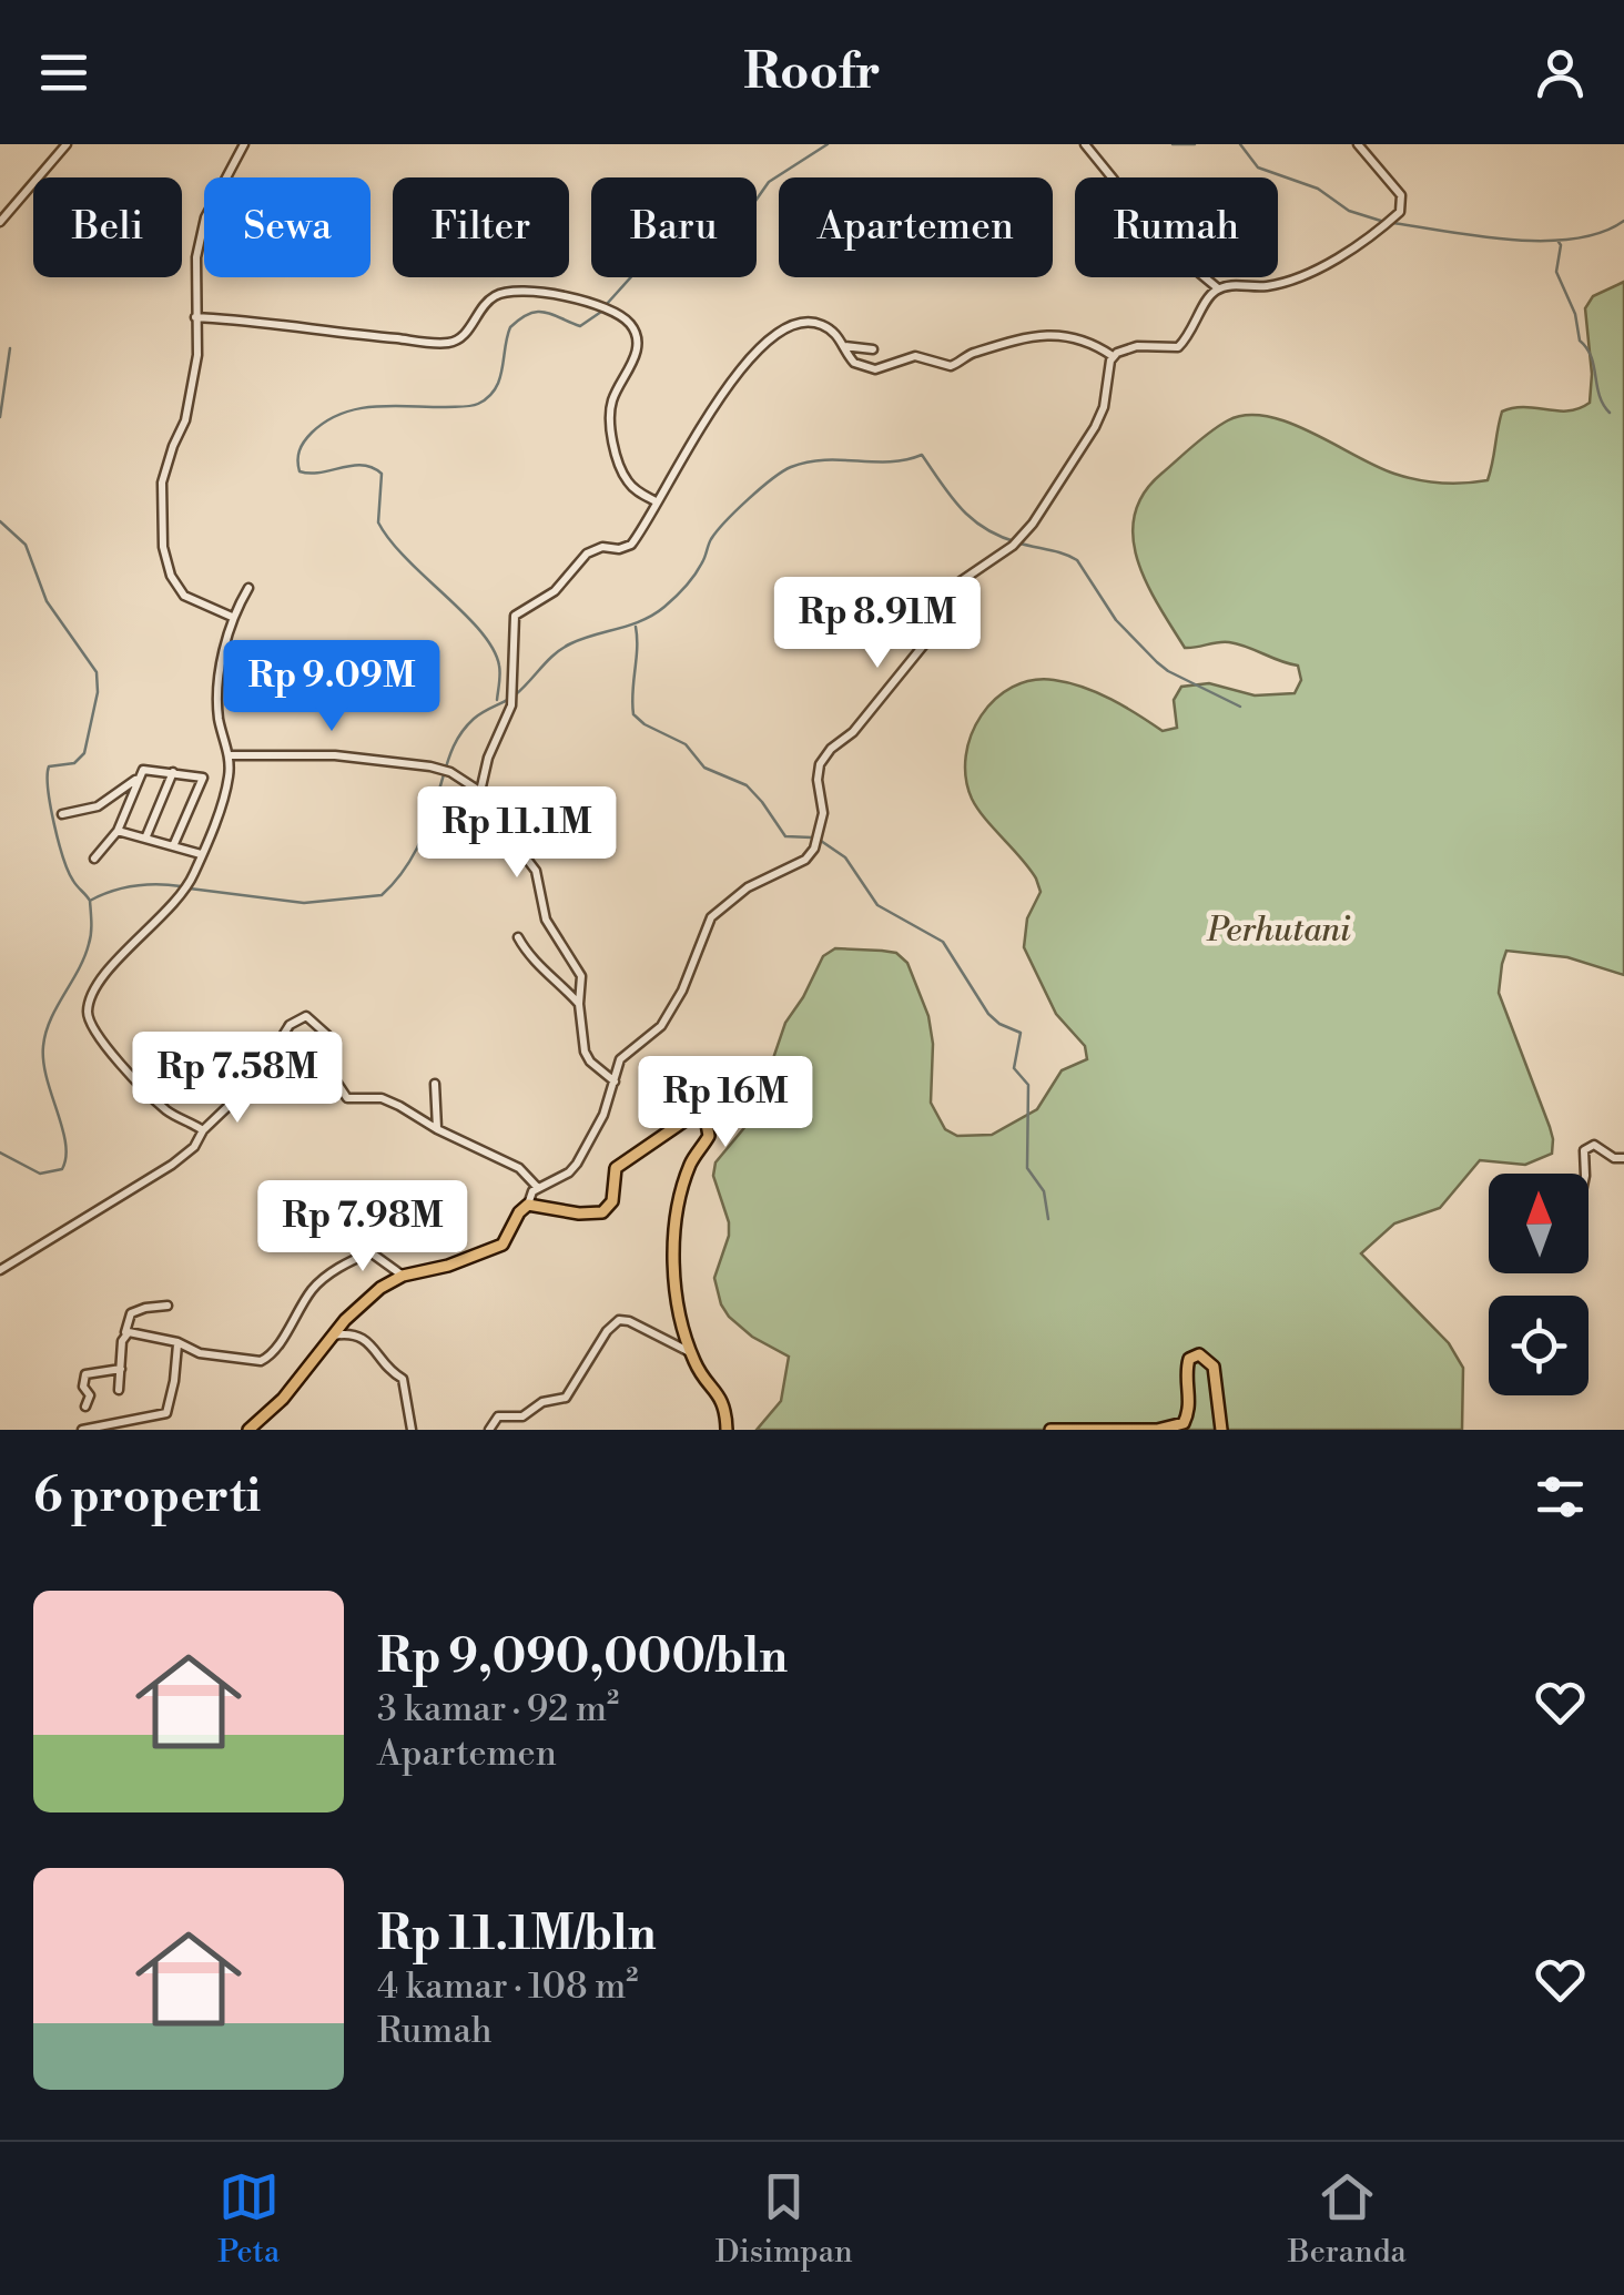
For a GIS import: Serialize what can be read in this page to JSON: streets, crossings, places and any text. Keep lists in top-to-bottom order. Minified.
{"parks":["Perhutani"],"north":"top","page":{"header":"Roofr","chip":["Beli","Sewa","Filter","Baru","Apartemen","Rumah"],"price":["Rp 8.91M","Rp 9.09M","Rp 11.1M","Rp 7.58M","Rp 16M","Rp 7.98M"],"heading":"6 properti","list":[{"name":"Rp 9,090,000/bln","note":"3 kamar · 92 m² · Apartemen"},{"name":"Rp 11.1M/bln","note":"4 kamar · 108 m² · Rumah"}],"tabs":["Peta","Disimpan","Beranda"]}}
